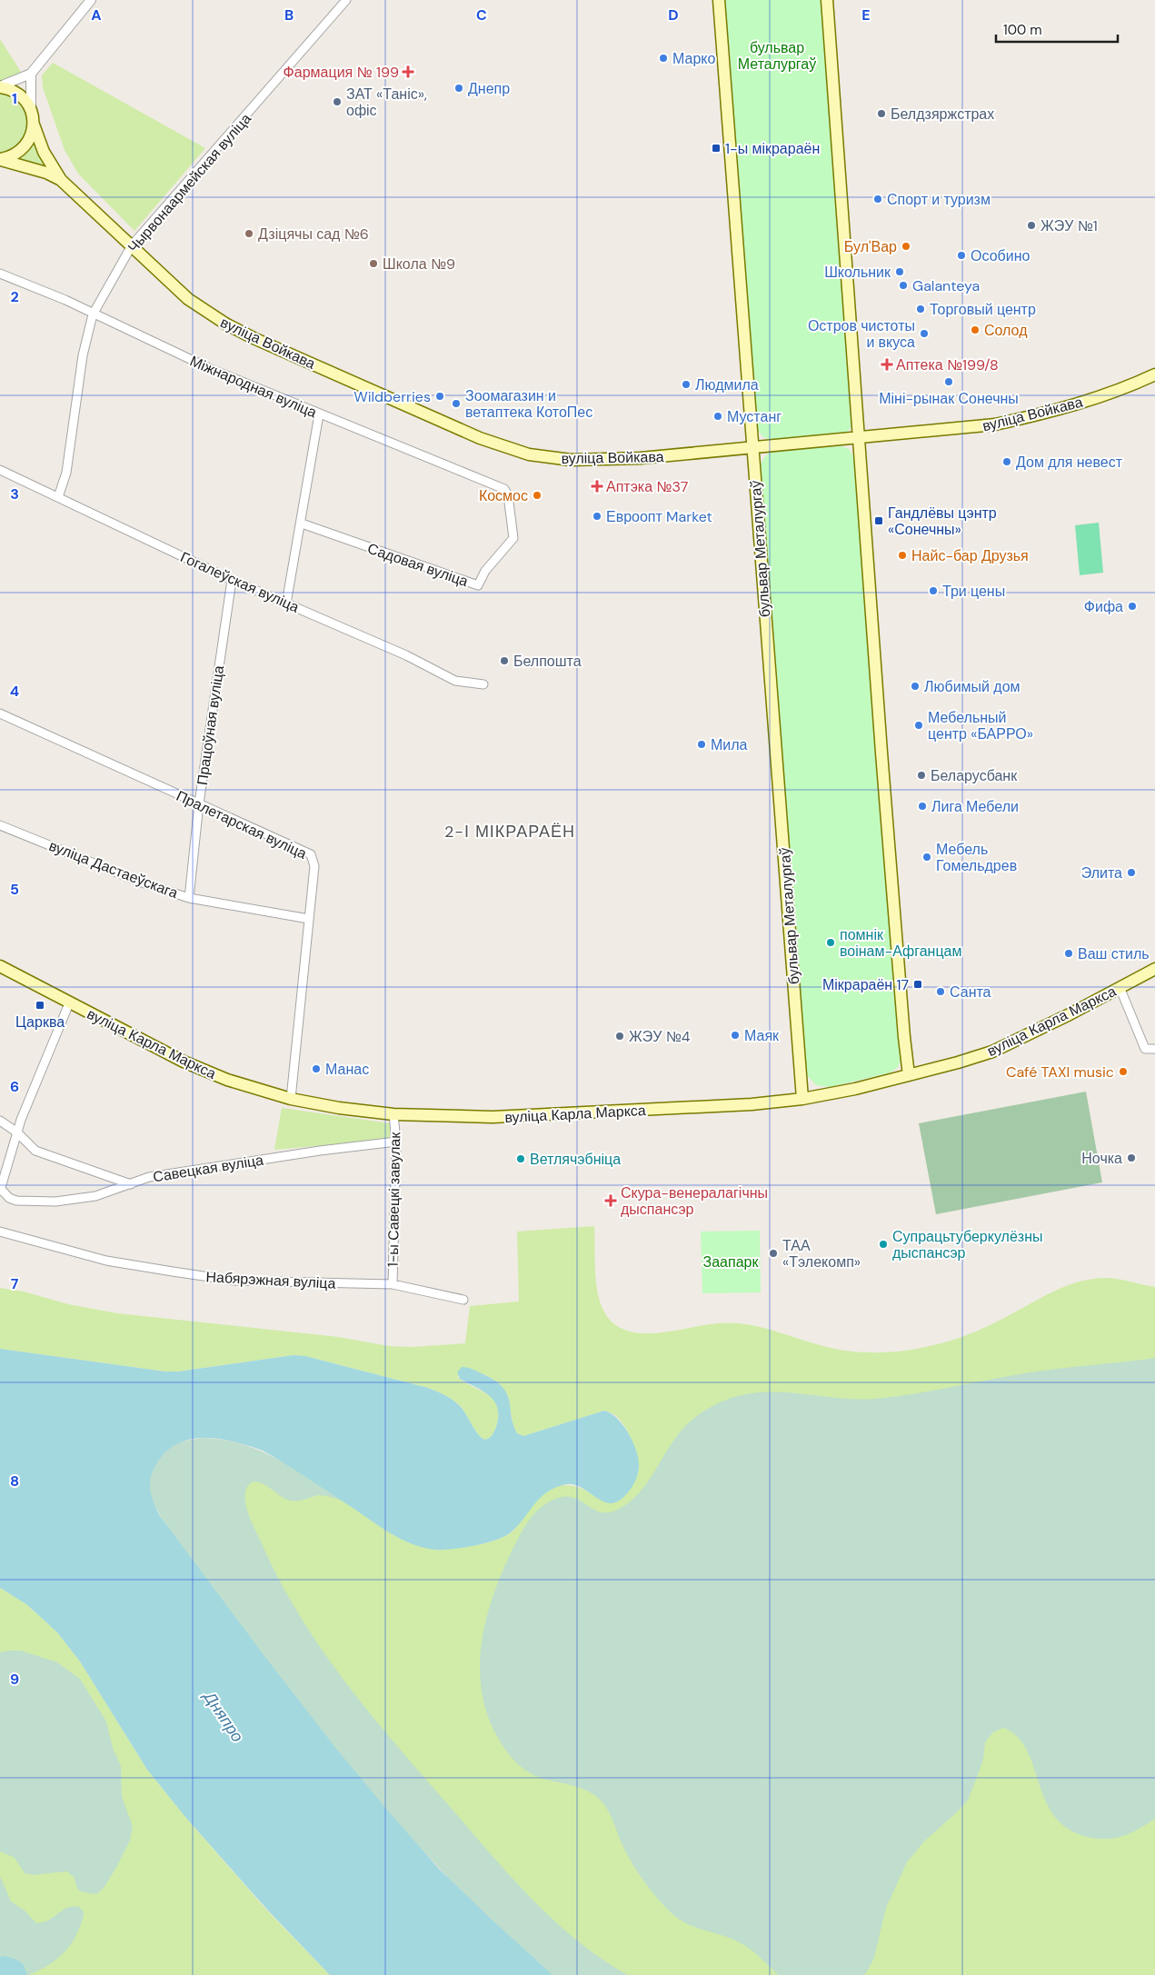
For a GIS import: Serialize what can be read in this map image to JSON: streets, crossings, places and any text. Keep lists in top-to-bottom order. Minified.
{"streets":{"main road":["вуліца Войкава","бульвар Металургаў","вуліца Карла Маркса"],"street":["Чырвонаармейская вуліца","Міжнародная вуліца","Садовая вуліца","Гогалеўская вуліца","Працоўная вуліца","Пралетарская вуліца","вуліца Дастаеўскага","Савецкая вуліца","1-ы Савецкі завулак","Набярэжная вуліца"]},"crossings":[["Чырвонаармейская вуліца","вуліца Войкава"],["Чырвонаармейская вуліца","Міжнародная вуліца"],["Чырвонаармейская вуліца","Гогалеўская вуліца"],["вуліца Войкава","бульвар Металургаў"],["Міжнародная вуліца","Садовая вуліца"],["бульвар Металургаў","вуліца Карла Маркса"],["Гогалеўская вуліца","Працоўная вуліца"],["Працоўная вуліца","Пралетарская вуліца"],["Працоўная вуліца","вуліца Дастаеўскага"],["Пралетарская вуліца","вуліца Дастаеўскага"],["Пралетарская вуліца","вуліца Карла Маркса"],["вуліца Карла Маркса","1-ы Савецкі завулак"],["Савецкая вуліца","1-ы Савецкі завулак"],["1-ы Савецкі завулак","Набярэжная вуліца"]],"districts":["2-І МІКРАРАЁН"],"water":["Дняпро"],"parks":["бульвар Металургаў","Заапарк"],"places":{"other":["Марко","Днепр","ЗАТ «Таніс», офіс","Белдзяржстрах","Спорт и туризм","ЖЭУ №1","Дзіцячы сад №6","Бул'Вар","Особино","Школа №9","Школьник","Galanteya","Торговый центр","Солод","Остров чистоты и вкуса","Міні-рынак Сонечны","Людмила","Wildberries","Зоомагазин и ветаптека КотоПес","Мустанг","Дом для невест","Космос","Евроопт Market","Найс-бар Друзья","Три цены","Фифа","Белпошта","Любимый дом","Мебельный центр «БАРРО»","Мила","Беларусбанк","Лига Мебели","Мебель Гомельдрев","Элита","помнік воінам-Афганцам","Ваш стиль","Санта","Маяк","ЖЭУ №4","Манас","Café TAXI music","Ночка","Ветлячэбніца","Супрацьтуберкулёзны дыспансэр","ТАА «Тэлекомп»"],"health":["Фармация № 199","Аптека №199/8","Аптэка №37","Скура-венералагічны дыспансэр"],"transit":["1-ы мікрараён","Гандлёвы цэнтр «Сонечны»","Мікрараён 17","Царква"]},"scale_bar":"100 m","grid":{"columns":["A","B","C","D","E"],"rows":["1","2","3","4","5","6","7","8","9"]}}
